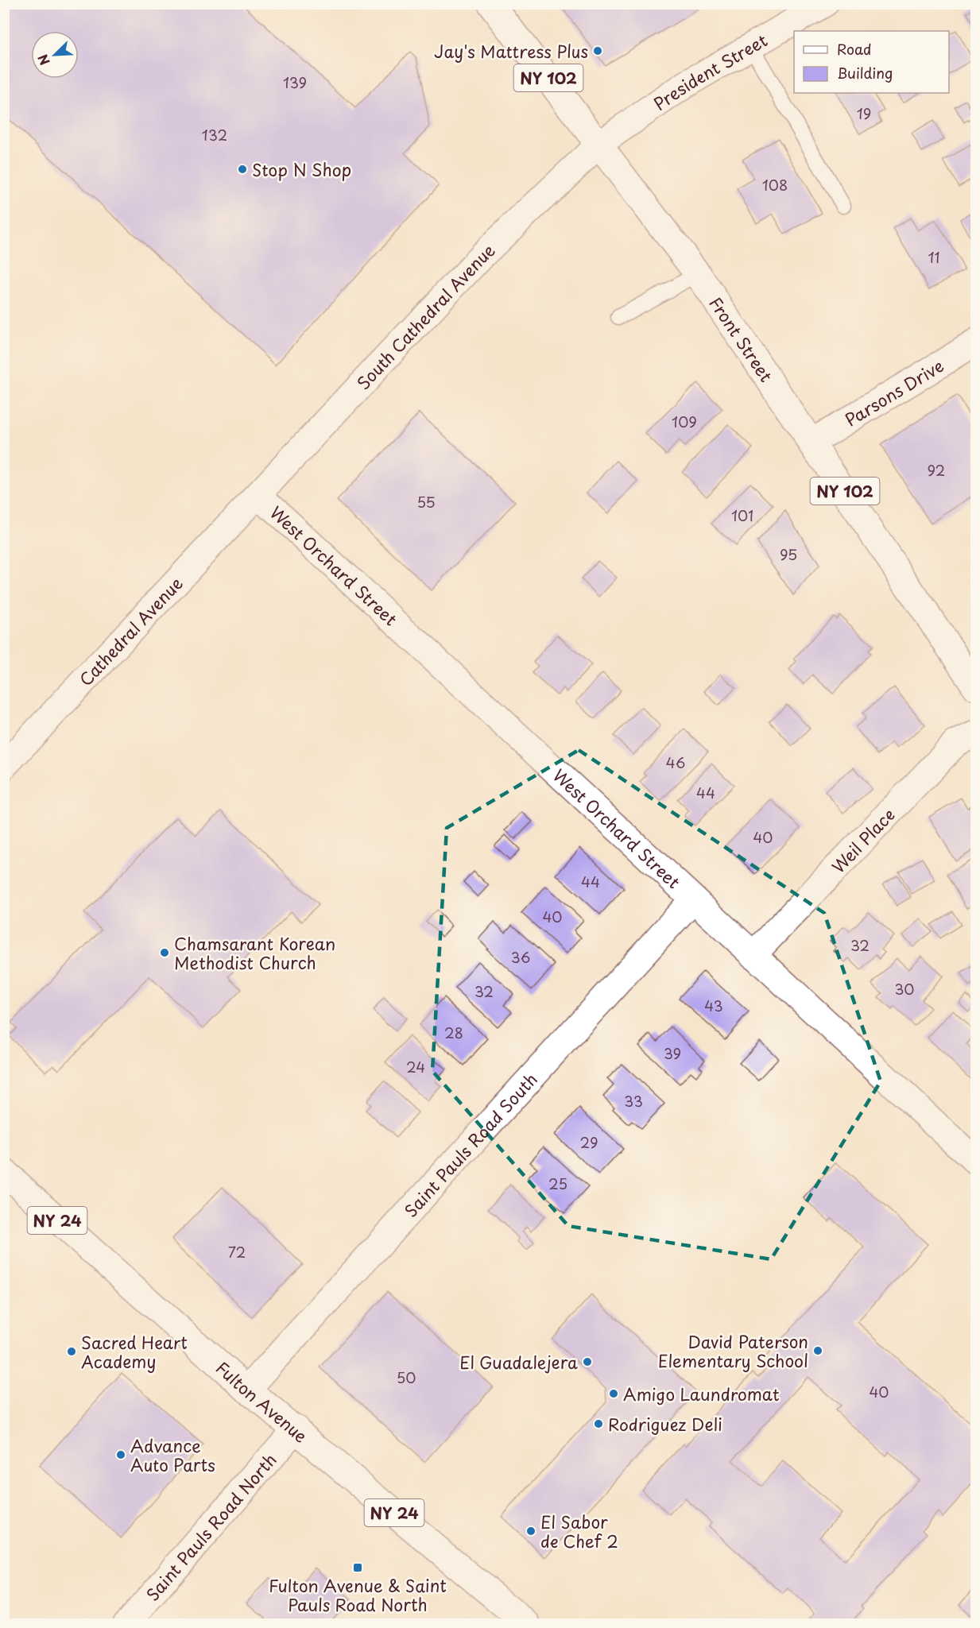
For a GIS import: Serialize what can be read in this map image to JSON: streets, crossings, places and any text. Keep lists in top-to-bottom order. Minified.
{"streets":{"street":["President Street","NY 102","South Cathedral Avenue","Front Street","Parsons Drive","West Orchard Street","Cathedral Avenue","Weil Place","Saint Pauls Road South","NY 24","Fulton Avenue","Saint Pauls Road North"]},"crossings":[["President Street","South Cathedral Avenue"],["President Street","Front Street"],["South Cathedral Avenue","Front Street"],["South Cathedral Avenue","West Orchard Street"],["South Cathedral Avenue","Cathedral Avenue"],["Front Street","Parsons Drive"],["West Orchard Street","Cathedral Avenue"],["West Orchard Street","Weil Place"],["West Orchard Street","Saint Pauls Road South"],["Saint Pauls Road South","Fulton Avenue"],["Fulton Avenue","Saint Pauls Road North"]],"places":{"other":["Jay's Mattress Plus","Stop N Shop","Chamsarant Korean Methodist Church","David Paterson Elementary School","Sacred Heart Academy","El Guadalejera","Amigo Laundromat","Rodriguez Deli","Advance Auto Parts","El Sabor de Chef 2"],"transit":["Fulton Avenue & Saint Pauls Road North"]},"house_numbers":["139","19","132","108","11","109","92","55","101","95","46","44","40","44","40","32","36","30","32","43","28","39","24","33","29","25","72","50","40"],"legend":["Road","Building"],"north":"bottom left"}
